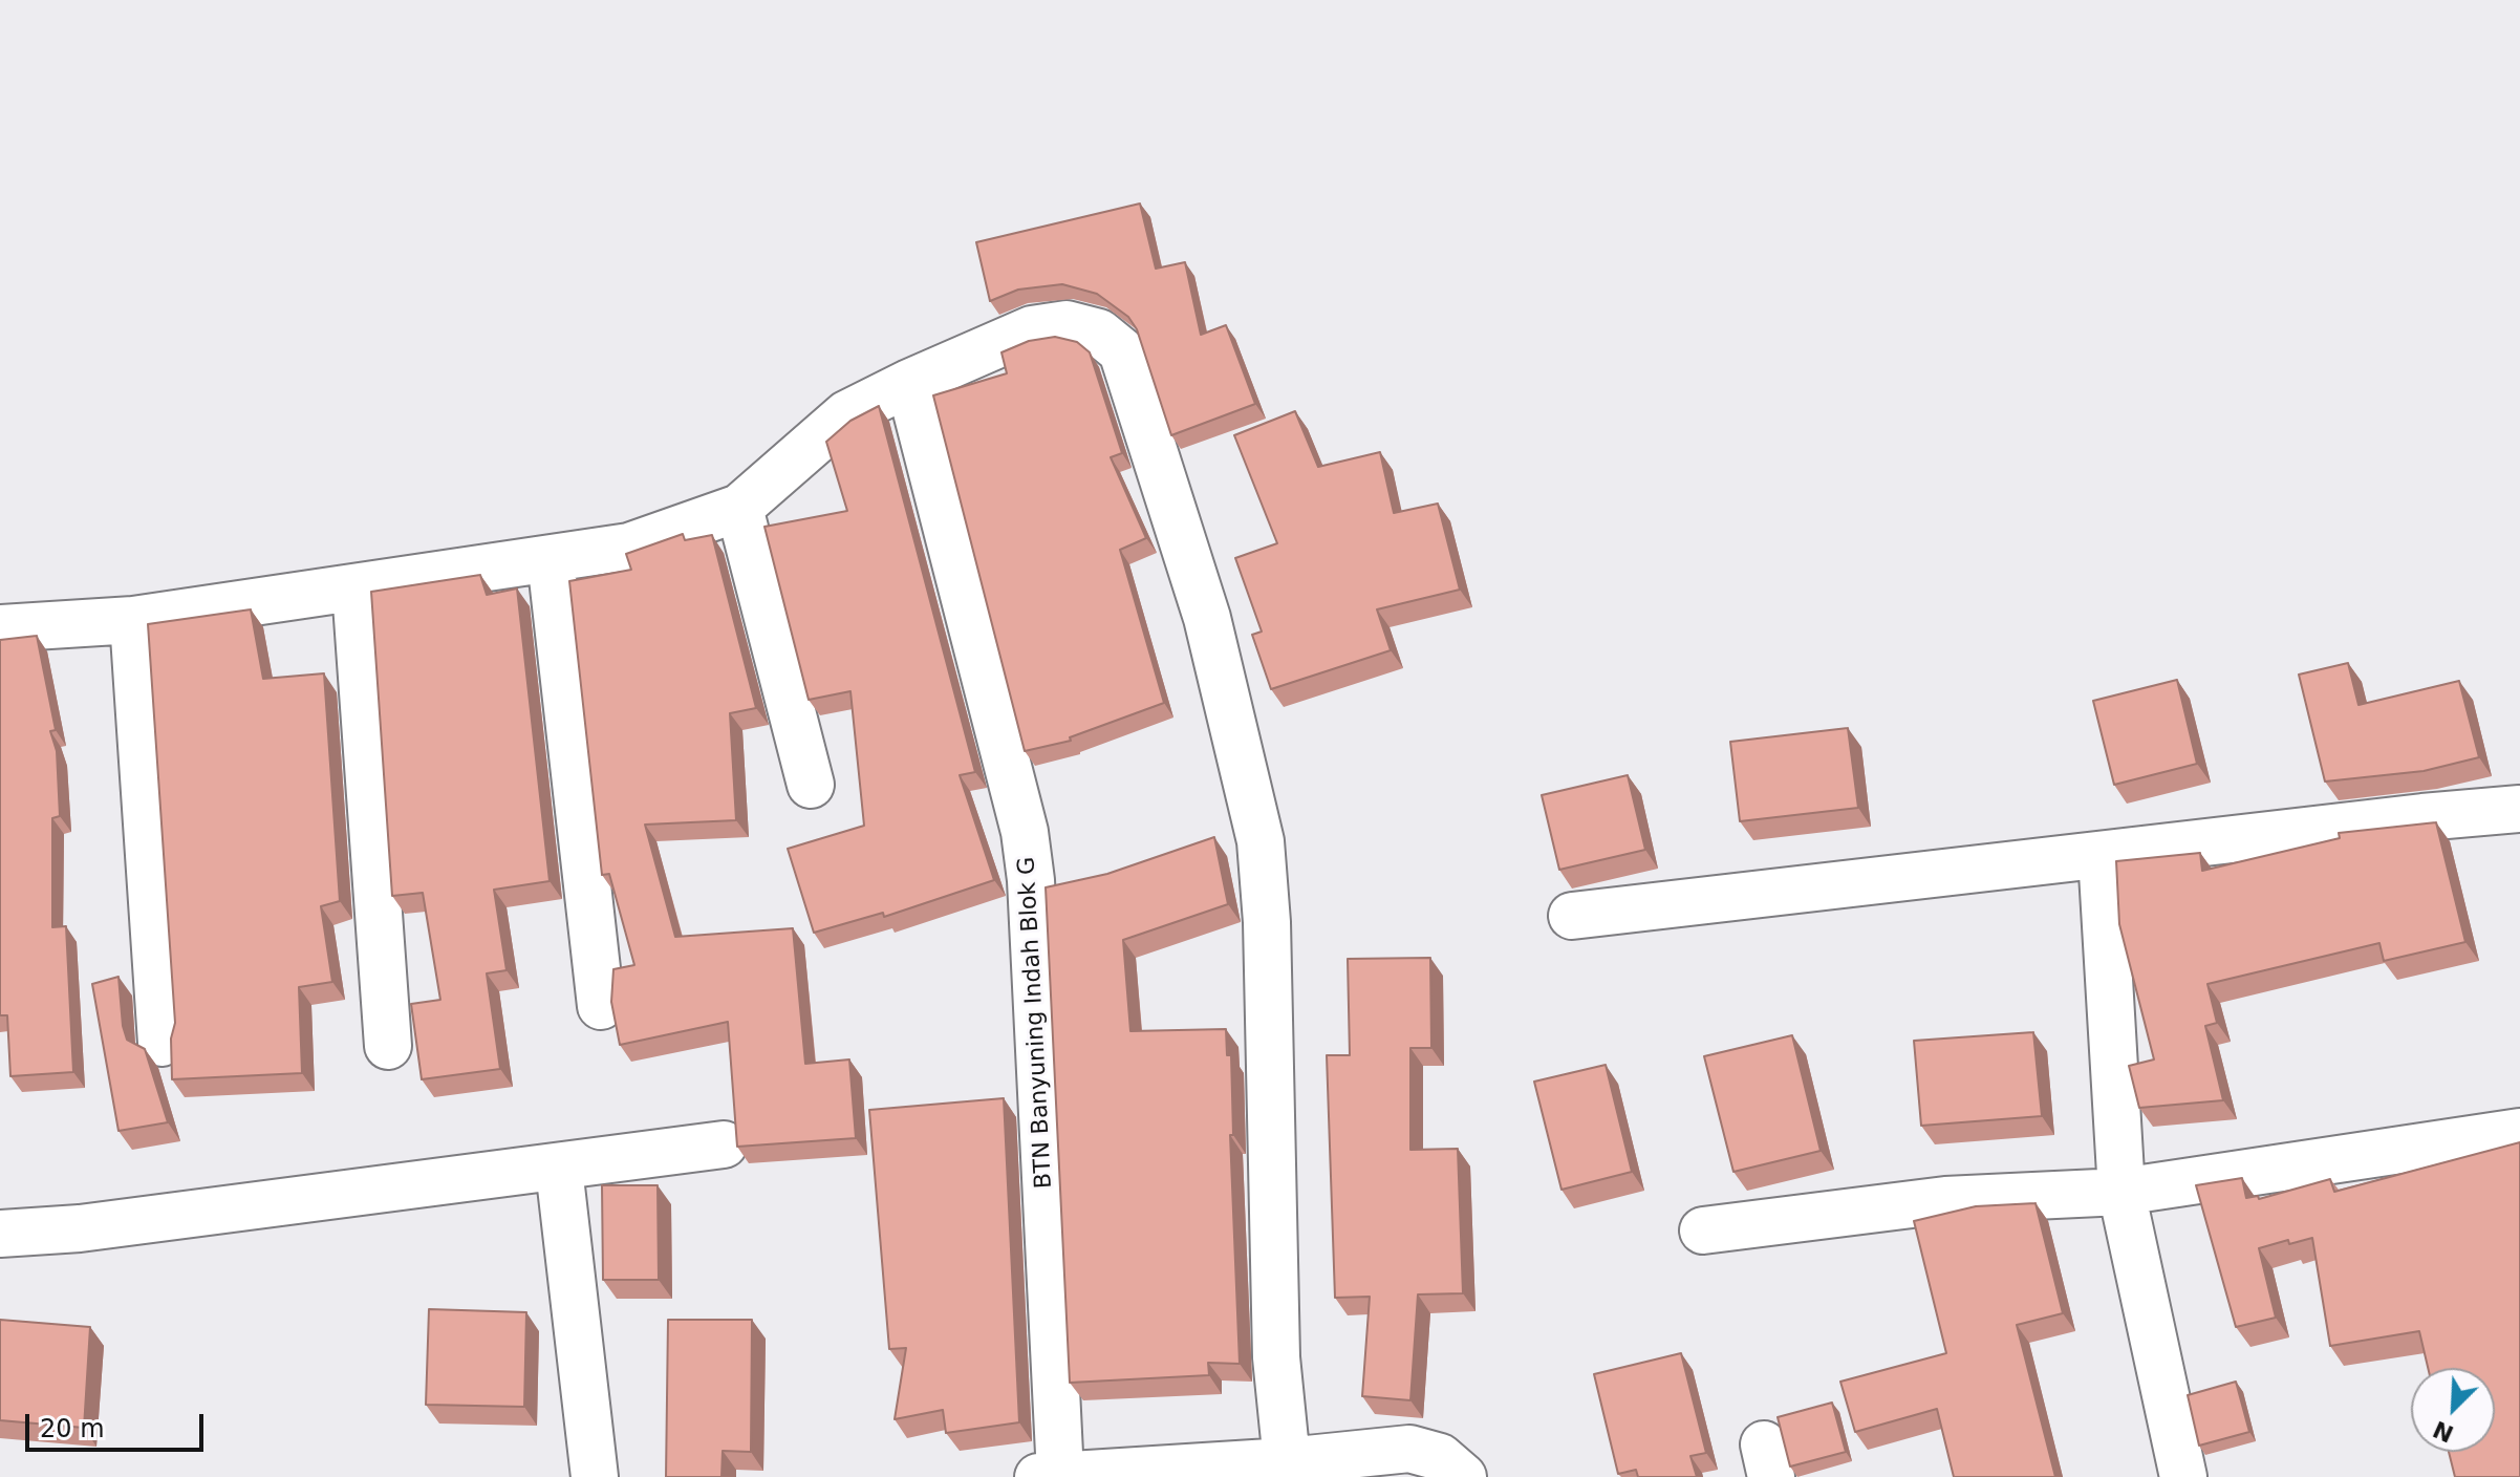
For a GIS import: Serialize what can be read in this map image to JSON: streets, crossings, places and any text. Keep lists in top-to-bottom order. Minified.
{"streets":{"street":["BTN Banyuning Indah Blok G"]},"scale_bar":"20 m","north":"bottom left"}
